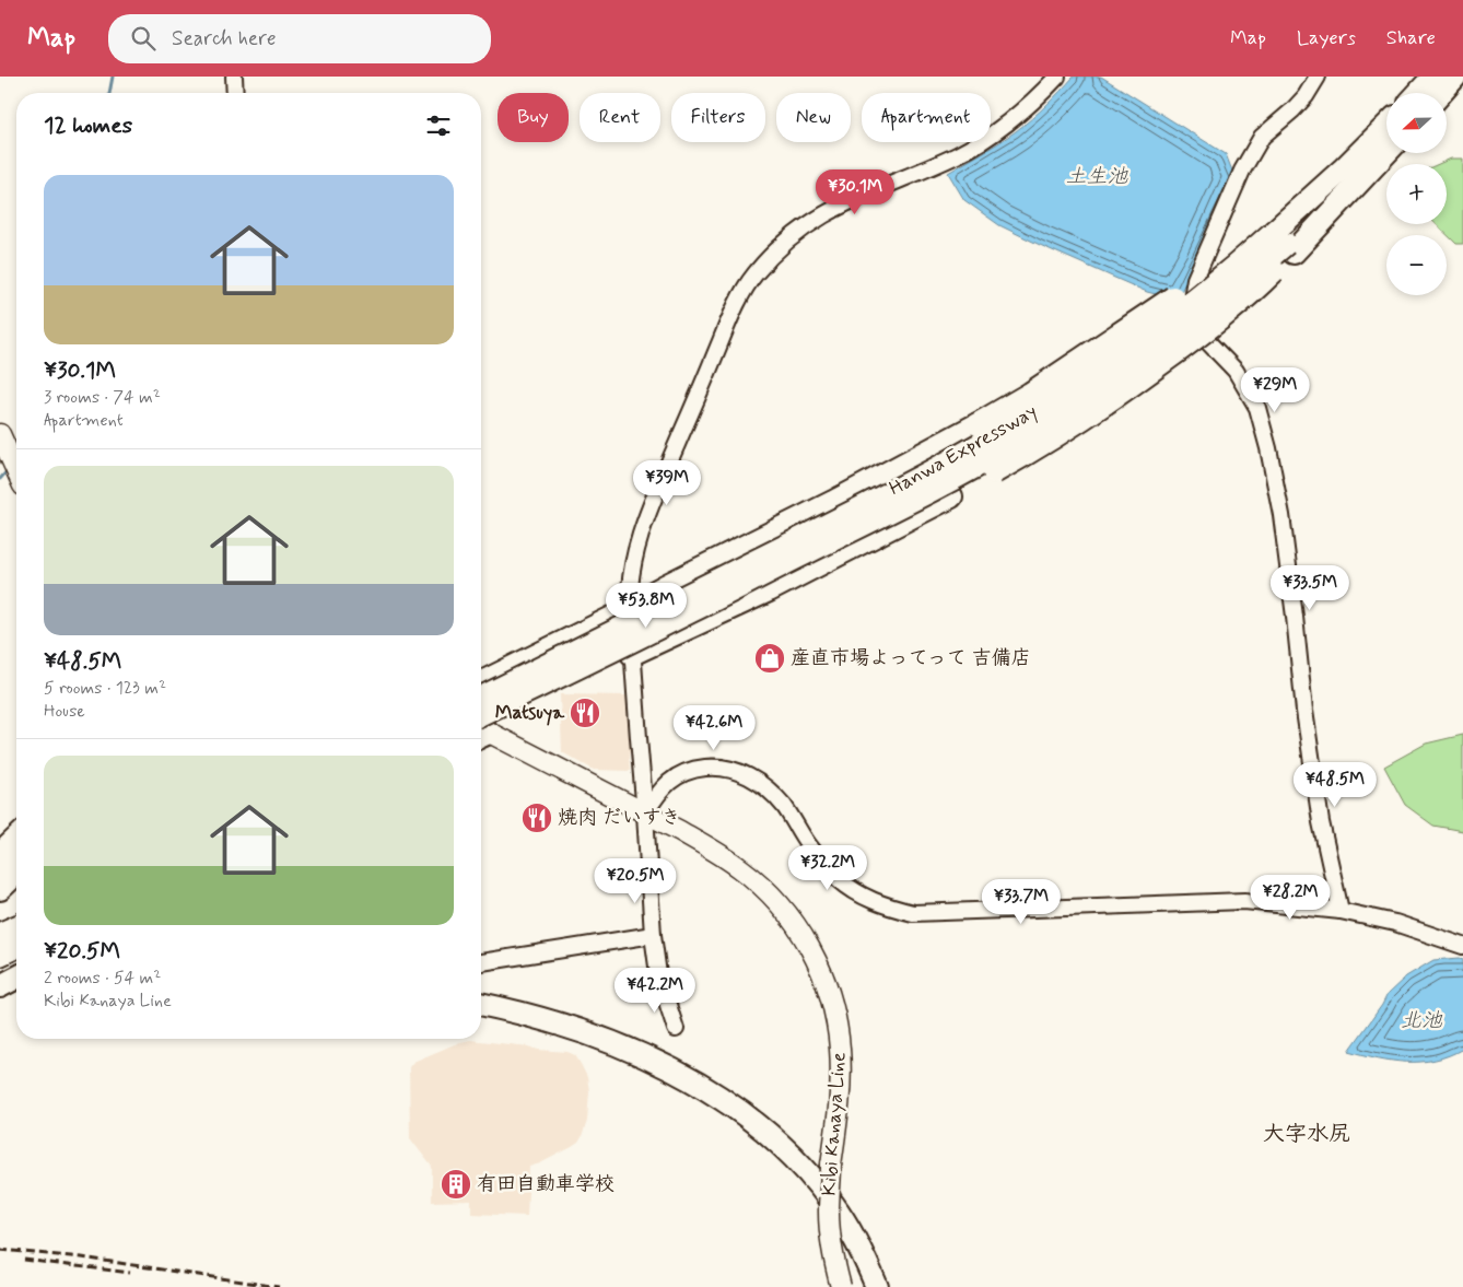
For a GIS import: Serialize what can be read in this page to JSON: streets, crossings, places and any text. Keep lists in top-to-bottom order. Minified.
{"streets":{"highway":["Hanwa Expressway"],"main road":["Kibi Kanaya Line"]},"districts":["大字水尻"],"water":["土生池","北池"],"places":{"shop":["産直市場よってって 吉備店"],"restaurant":["Matsuya","焼肉 だいすき"],"building":["有田自動車学校"]},"north":"left","page":{"header":"Map","search":"Search here","nav":["Map","Layers","Share"],"map_buttons":["+","−"],"chip":["Buy","Rent","Filters","New","Apartment"],"heading":"12 homes","list":[{"name":"¥30.1M","note":"3 rooms · 74 m² · Apartment"},{"name":"¥48.5M","note":"5 rooms · 123 m² · House"},{"name":"¥20.5M","note":"2 rooms · 54 m² · Kibi Kanaya Line"}],"price":["¥30.1M","¥29M","¥39M","¥33.5M","¥53.8M","¥42.6M","¥48.5M","¥32.2M","¥20.5M","¥28.2M","¥33.7M","¥42.2M"]}}
